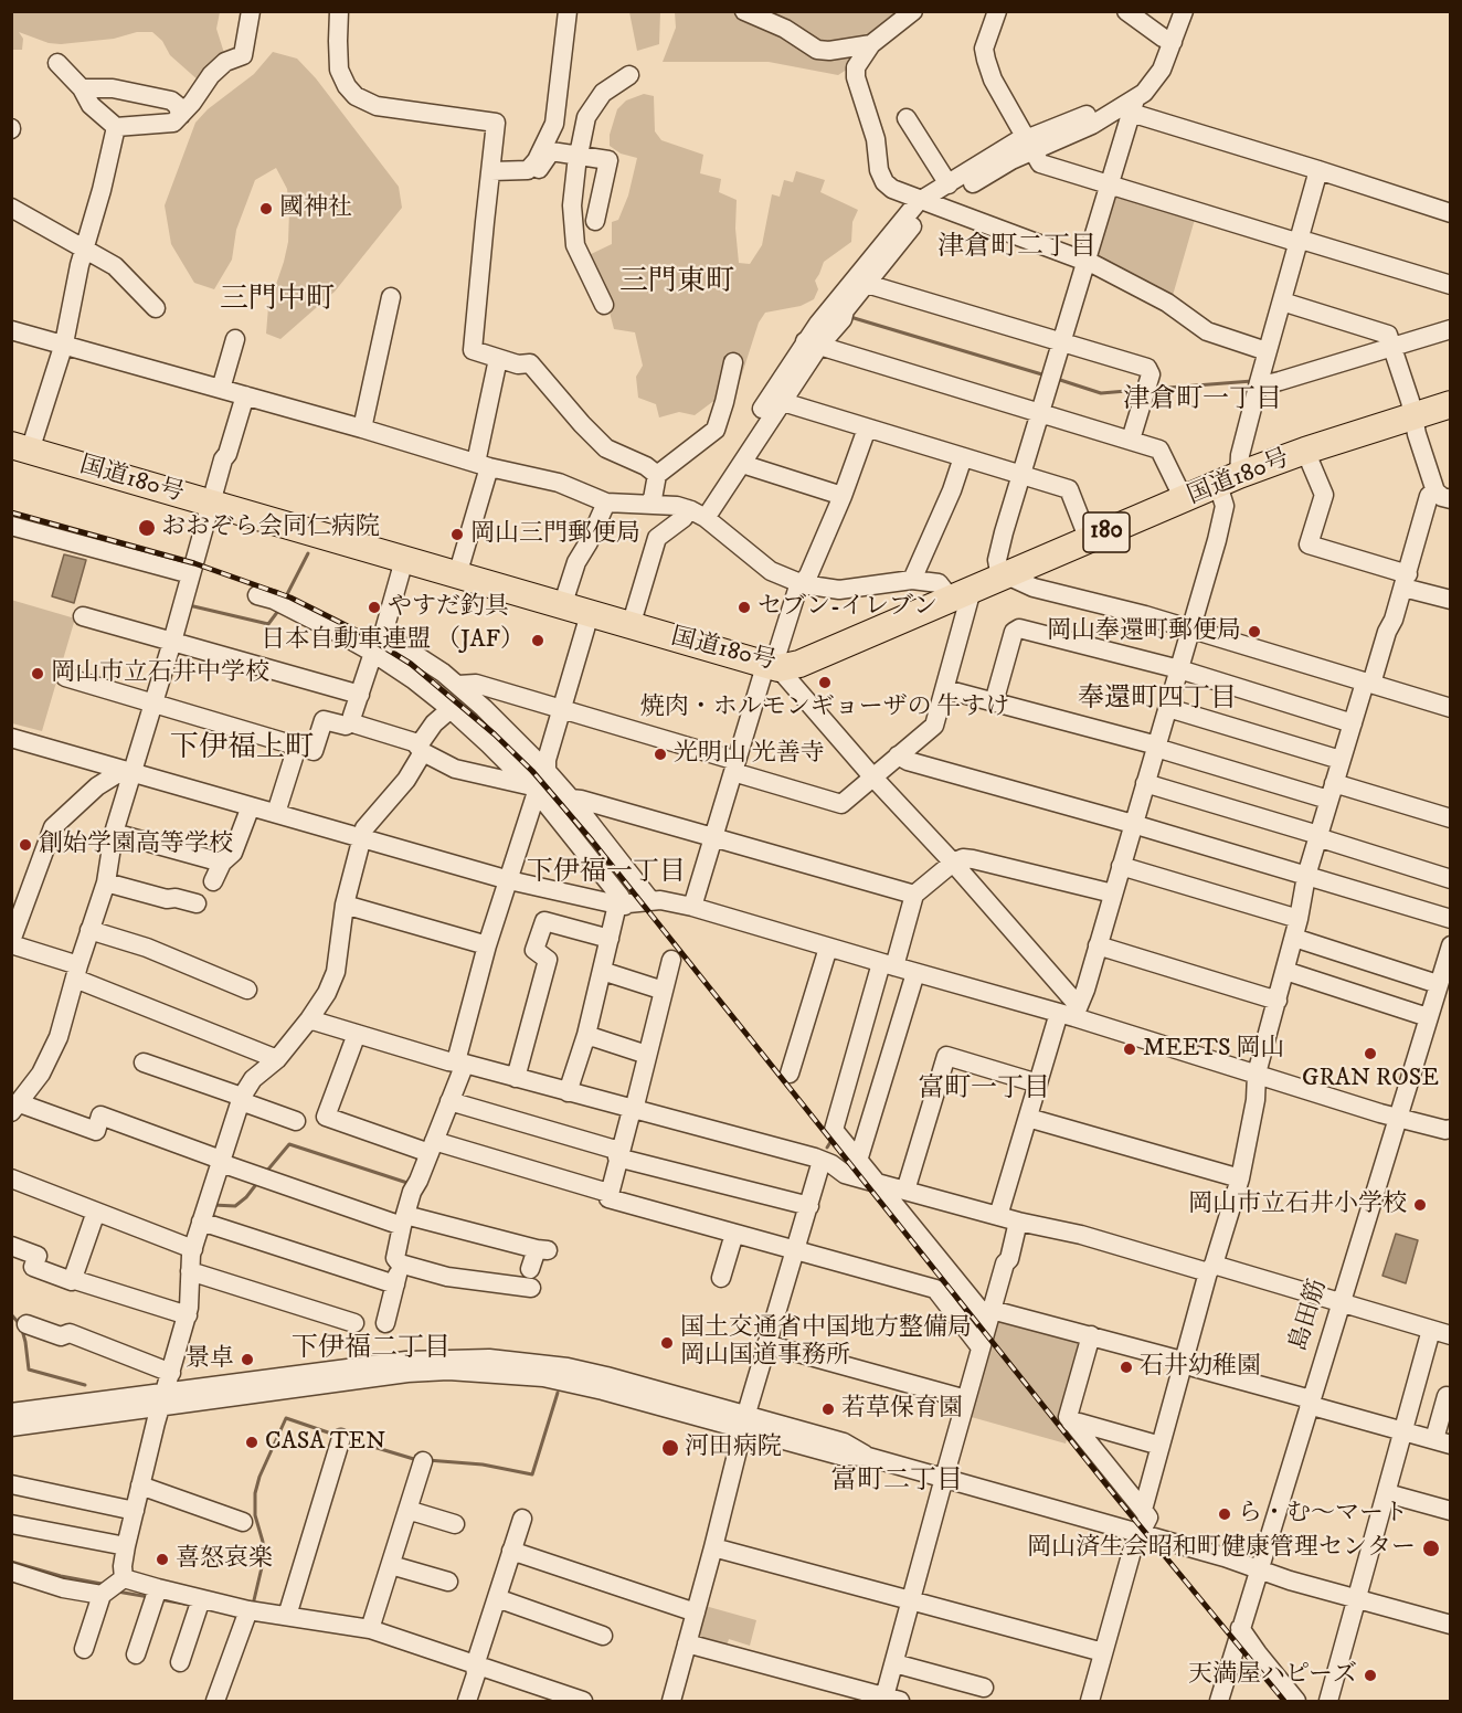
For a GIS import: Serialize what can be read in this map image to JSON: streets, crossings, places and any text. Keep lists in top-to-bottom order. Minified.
{"streets":{"highway":["国道180号","180"],"street":["島田筋"]},"districts":["津倉町二丁目","三門東町","三門中町","津倉町一丁目","奉還町四丁目","下伊福上町","下伊福一丁目","富町一丁目","下伊福二丁目","富町二丁目"],"places":["國神社","おおぞら会同仁病院","岡山三門郵便局","やすだ釣具","セブン-イレブン","岡山奉還町郵便局","日本自動車連盟 （JAF）","岡山市立石井中学校","焼肉・ホルモンギョーザの 牛すけ","光明山 光善寺","創始学園高等学校","MEETS 岡山","GRAN ROSE","岡山市立石井小学校","国土交通省中国地方整備局 岡山国道事務所","景卓","石井幼稚園","若草保育園","CASA TEN","河田病院","ら・む〜マート","岡山済生会昭和町健康管理センター","喜怒哀楽","天満屋ハピーズ"]}
